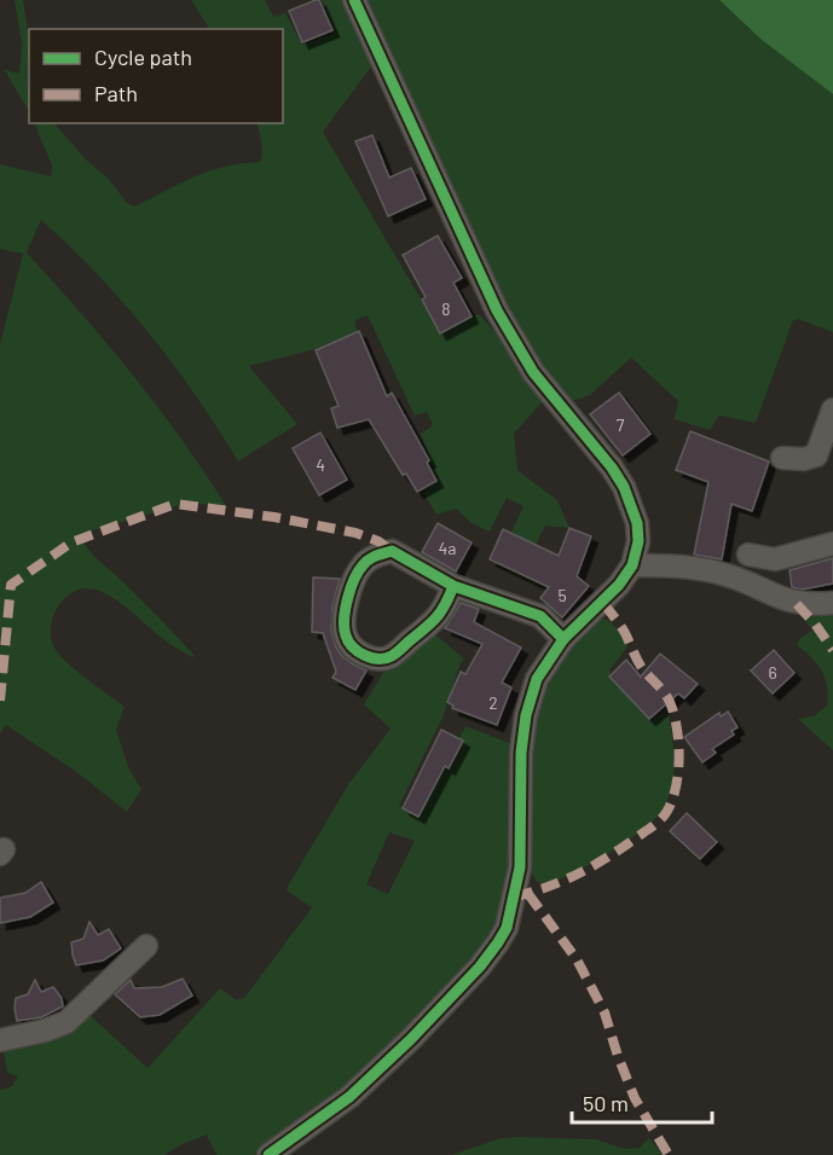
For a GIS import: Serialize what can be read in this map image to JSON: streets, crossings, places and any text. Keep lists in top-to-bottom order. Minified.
{"house_numbers":["8","7","4","4a","5","6","2"],"legend":["Cycle path","Path"],"scale_bar":"50 m"}
